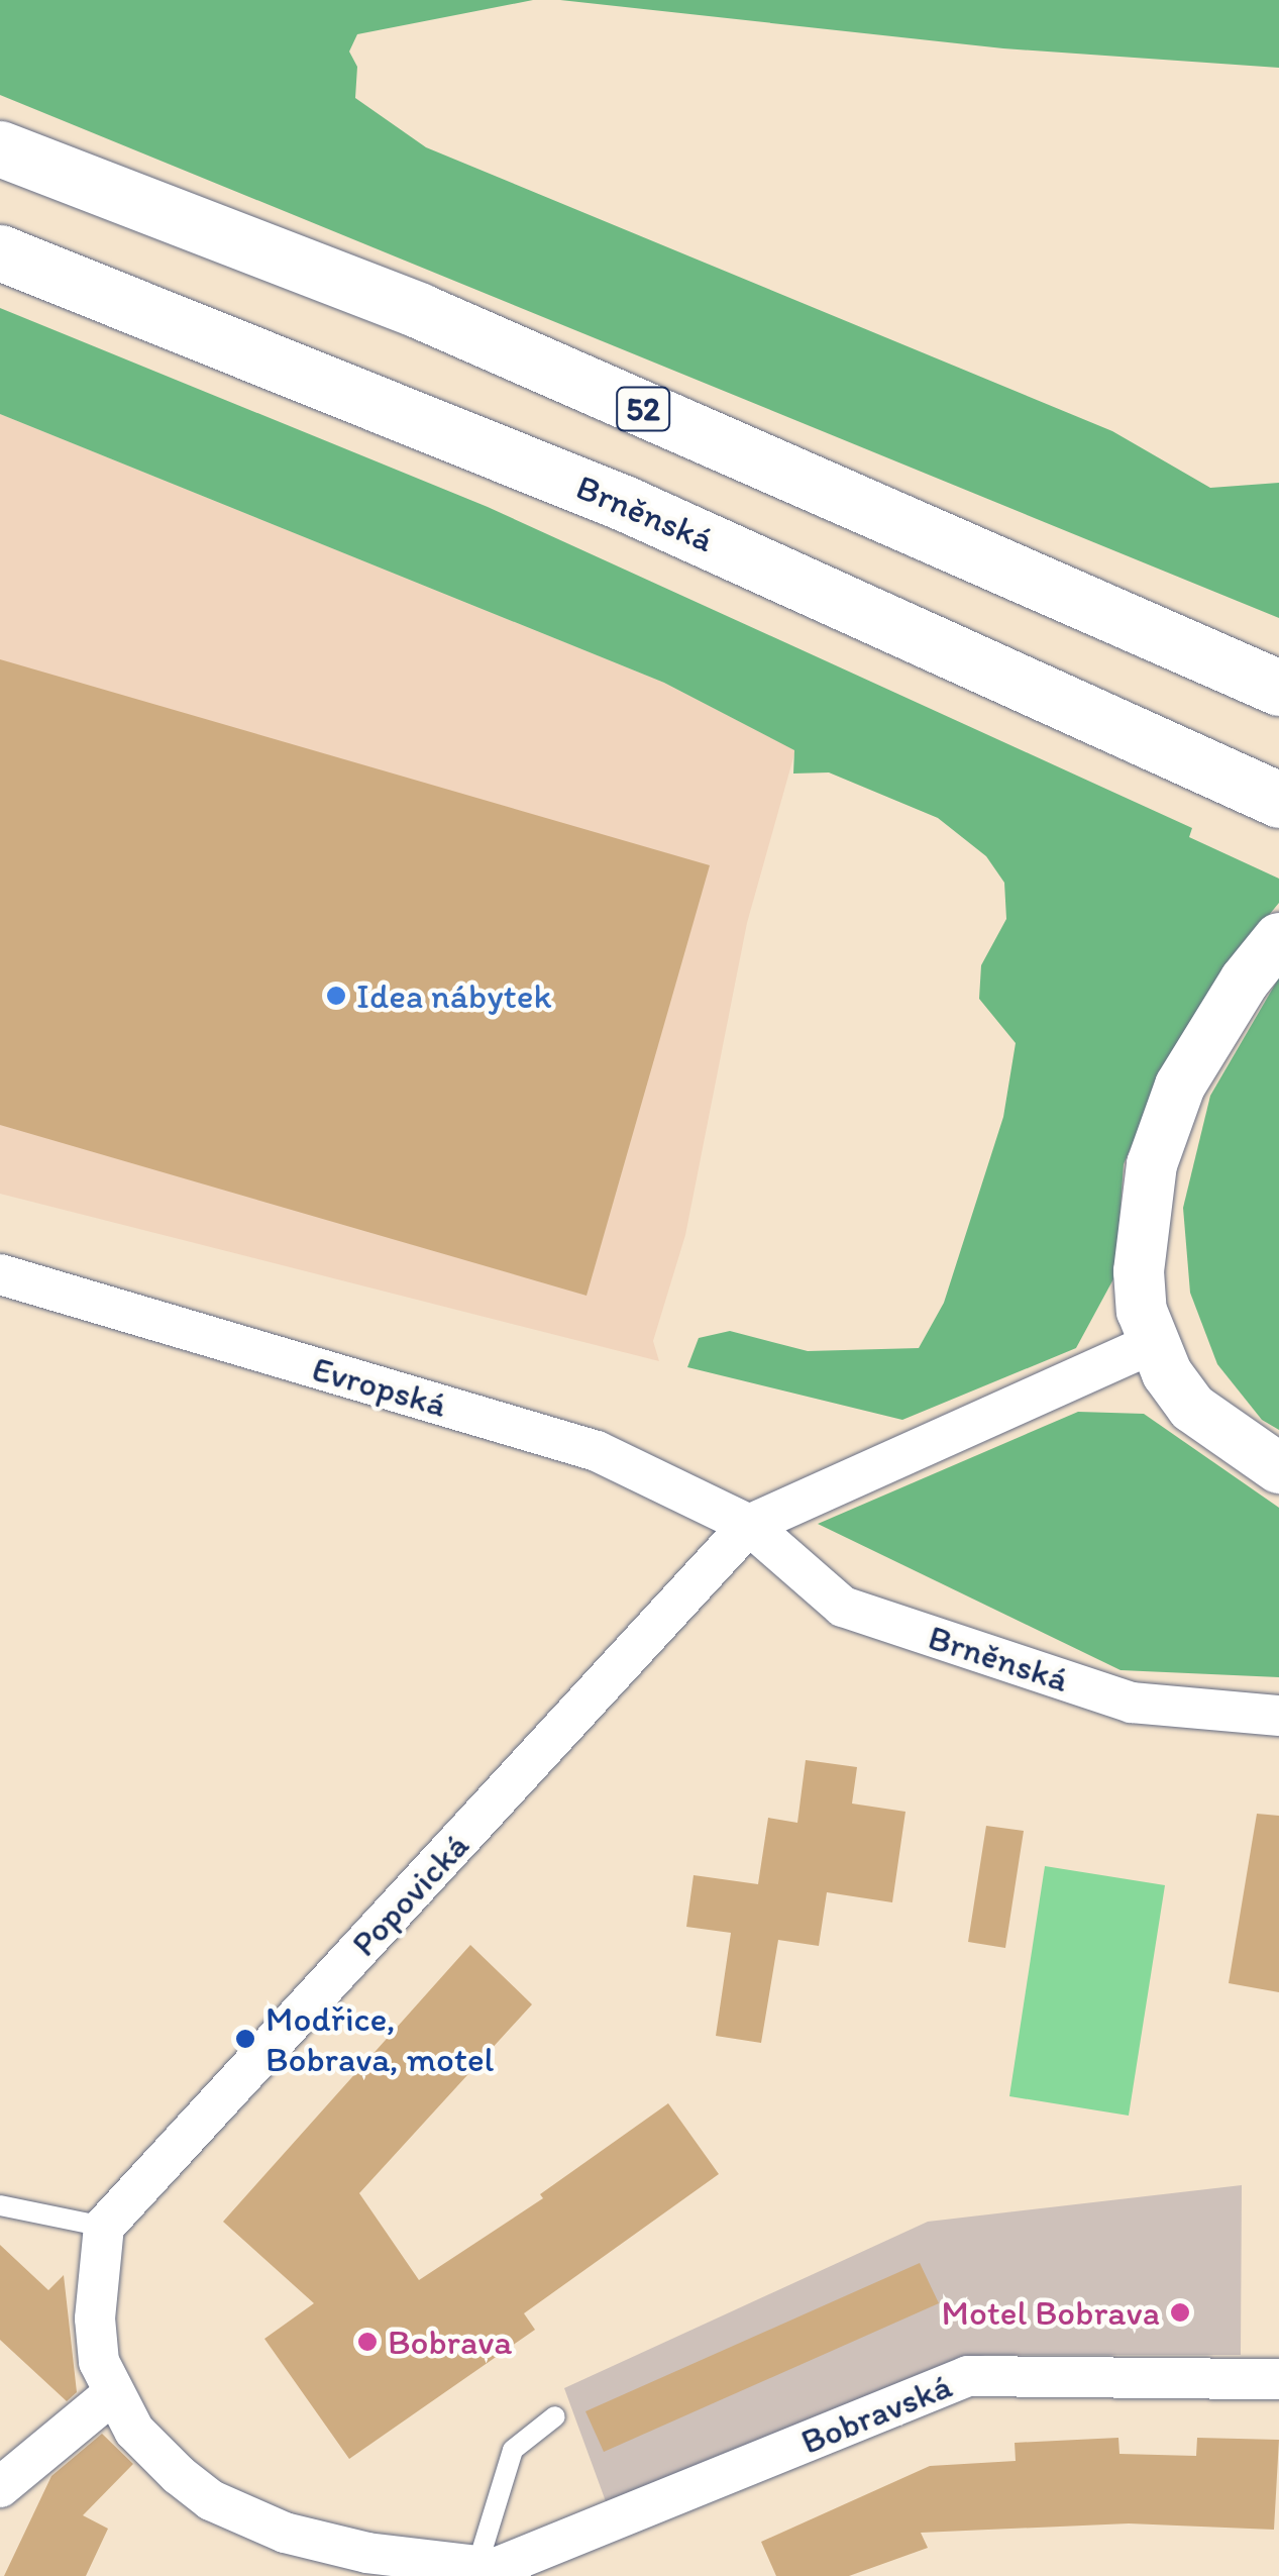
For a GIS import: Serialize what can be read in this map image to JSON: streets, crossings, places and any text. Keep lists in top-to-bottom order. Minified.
{"streets":{"highway":["52","Brněnská"],"street":["Evropská","Popovická","Bobravská"]},"crossings":[["Brněnská","Evropská"],["Brněnská","Popovická"],["Evropská","Popovická"]],"places":["Idea nábytek","Modřice, Bobrava, motel","Motel Bobrava","Bobrava"]}
